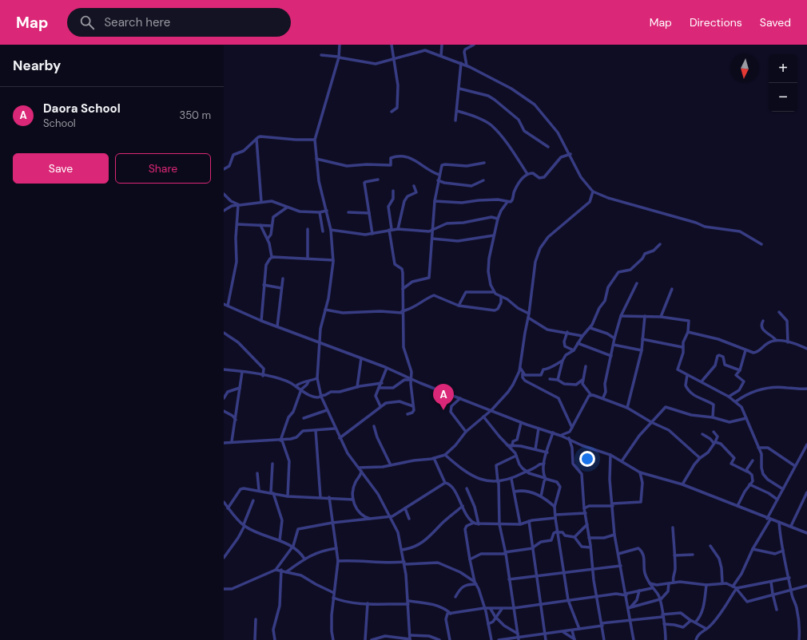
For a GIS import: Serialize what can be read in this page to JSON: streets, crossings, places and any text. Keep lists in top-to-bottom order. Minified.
{"north":"bottom","page":{"header":"Map","search":"Search here","nav":["Map","Directions","Saved"],"heading":"Nearby","map_buttons":["+","−"],"list":[{"mark":"A","name":"Daora School","note":"School","value":"350 m"}],"buttons":["Save","Share"],"pins":"A"}}
